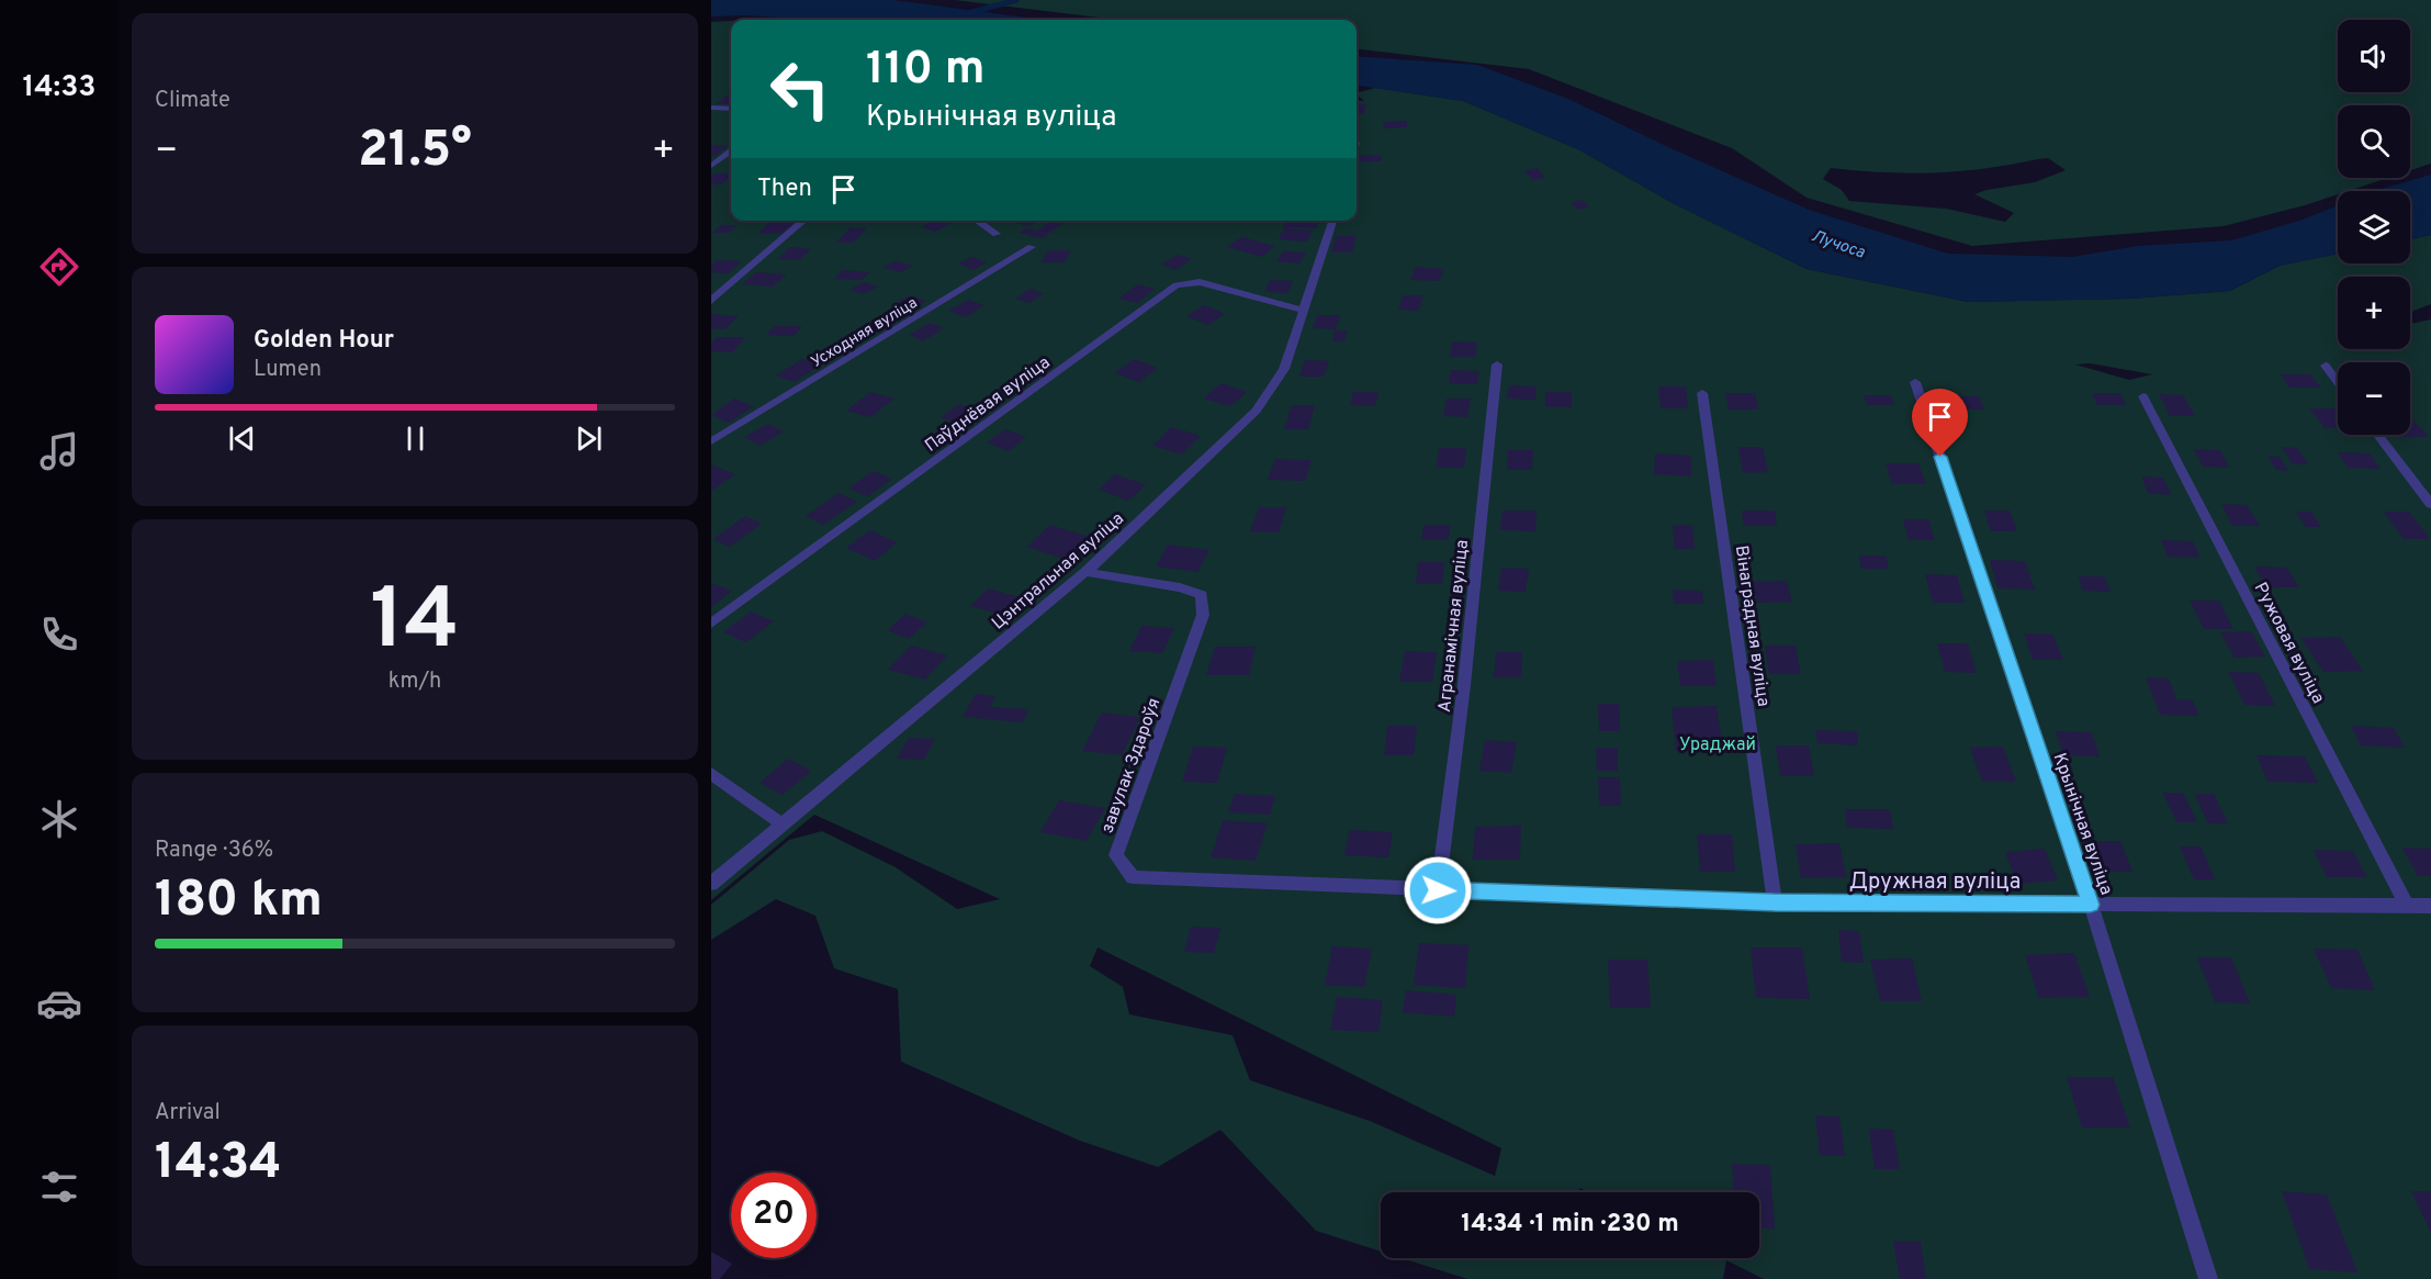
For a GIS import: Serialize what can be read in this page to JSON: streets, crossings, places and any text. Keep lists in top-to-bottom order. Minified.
{"streets":{"lane":["Усходняя вуліца","Паўднёвая вуліца","Цэнтральная вуліца","Агранамічная вуліца","Вінаградная вуліца","Ружовая вуліца","завулак Здароўя","Крынічная вуліца","Дружная вуліца"]},"crossings":[["Паўднёвая вуліца","Цэнтральная вуліца"],["Цэнтральная вуліца","завулак Здароўя"],["Агранамічная вуліца","завулак Здароўя"],["Агранамічная вуліца","Дружная вуліца"],["Вінаградная вуліца","Дружная вуліца"],["Ружовая вуліца","Дружная вуліца"],["завулак Здароўя","Дружная вуліца"],["Крынічная вуліца","Дружная вуліца"]],"water":["Лучоса"],"parks":["Ураджай"],"page":{"tabs":"14:33","tile":["Climate",["14","km/h"],["Range · 36%","180 km"],["Arrival","14:34"]],"map_buttons":["+","−"],"turn":["110 m","Крынічная вуліца"],"heat":["−","21.5°","+"],"then":"Then","song":["Golden Hour","Lumen"],"limit":"20","trip":"14:34 · 1 min · 230 m"}}
